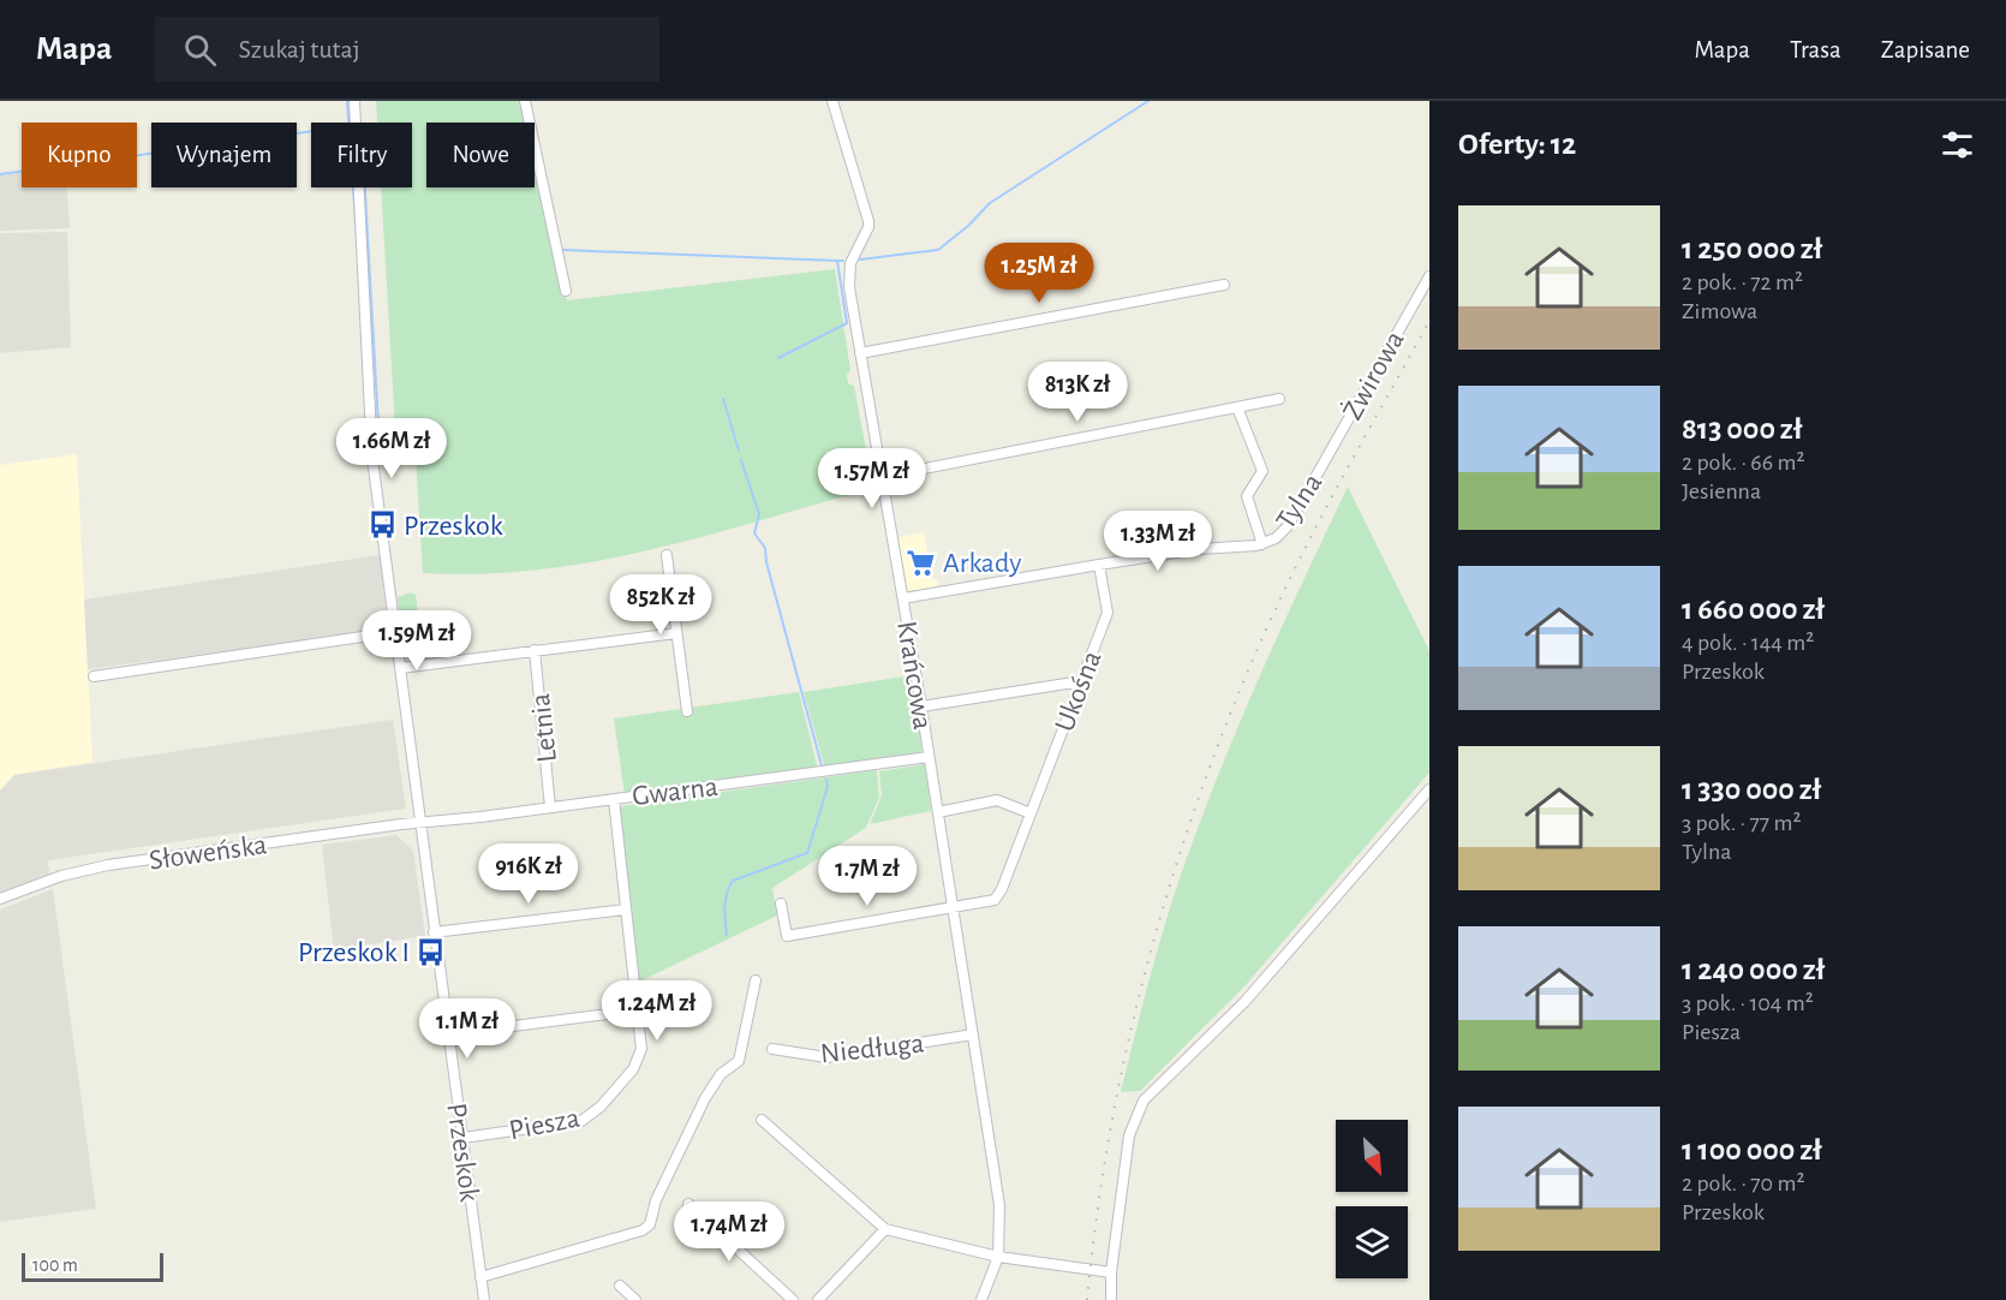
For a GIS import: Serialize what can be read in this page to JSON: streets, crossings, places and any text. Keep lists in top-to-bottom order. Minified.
{"streets":{"street":["Żwirowa","Tylna","Krańcowa","Ukośna","Letnia","Gwarna","Słoweńska","Niedługa","Piesza","Przeskok"]},"crossings":[["Żwirowa","Tylna"],["Tylna","Krańcowa"],["Tylna","Ukośna"],["Krańcowa","Ukośna"],["Krańcowa","Gwarna"],["Krańcowa","Niedługa"],["Letnia","Gwarna"],["Gwarna","Słoweńska"],["Gwarna","Piesza"],["Gwarna","Przeskok"],["Słoweńska","Przeskok"],["Piesza","Przeskok"]],"places":{"bus stop":["Przeskok","Przeskok I"],"supermarket":["Arkady"]},"scale_bar":"100 m","north":"bottom right","page":{"header":"Mapa","search":"Szukaj tutaj","nav":["Mapa","Trasa","Zapisane"],"heading":"Oferty: 12","chip":["Kupno","Wynajem","Filtry","Nowe"],"list":[{"name":"1 250 000 zł","note":"2 pok. · 72 m² · Zimowa"},{"name":"813 000 zł","note":"2 pok. · 66 m² · Jesienna"},{"name":"1 660 000 zł","note":"4 pok. · 144 m² · Przeskok"},{"name":"1 330 000 zł","note":"3 pok. · 77 m² · Tylna"},{"name":"1 240 000 zł","note":"3 pok. · 104 m² · Piesza"},{"name":"1 100 000 zł","note":"2 pok. · 70 m² · Przeskok"}],"price":["1.25M zł","813K zł","1.66M zł","1.57M zł","1.33M zł","852K zł","1.59M zł","916K zł","1.7M zł","1.24M zł","1.1M zł","1.74M zł"],"scale":"100 m"}}
